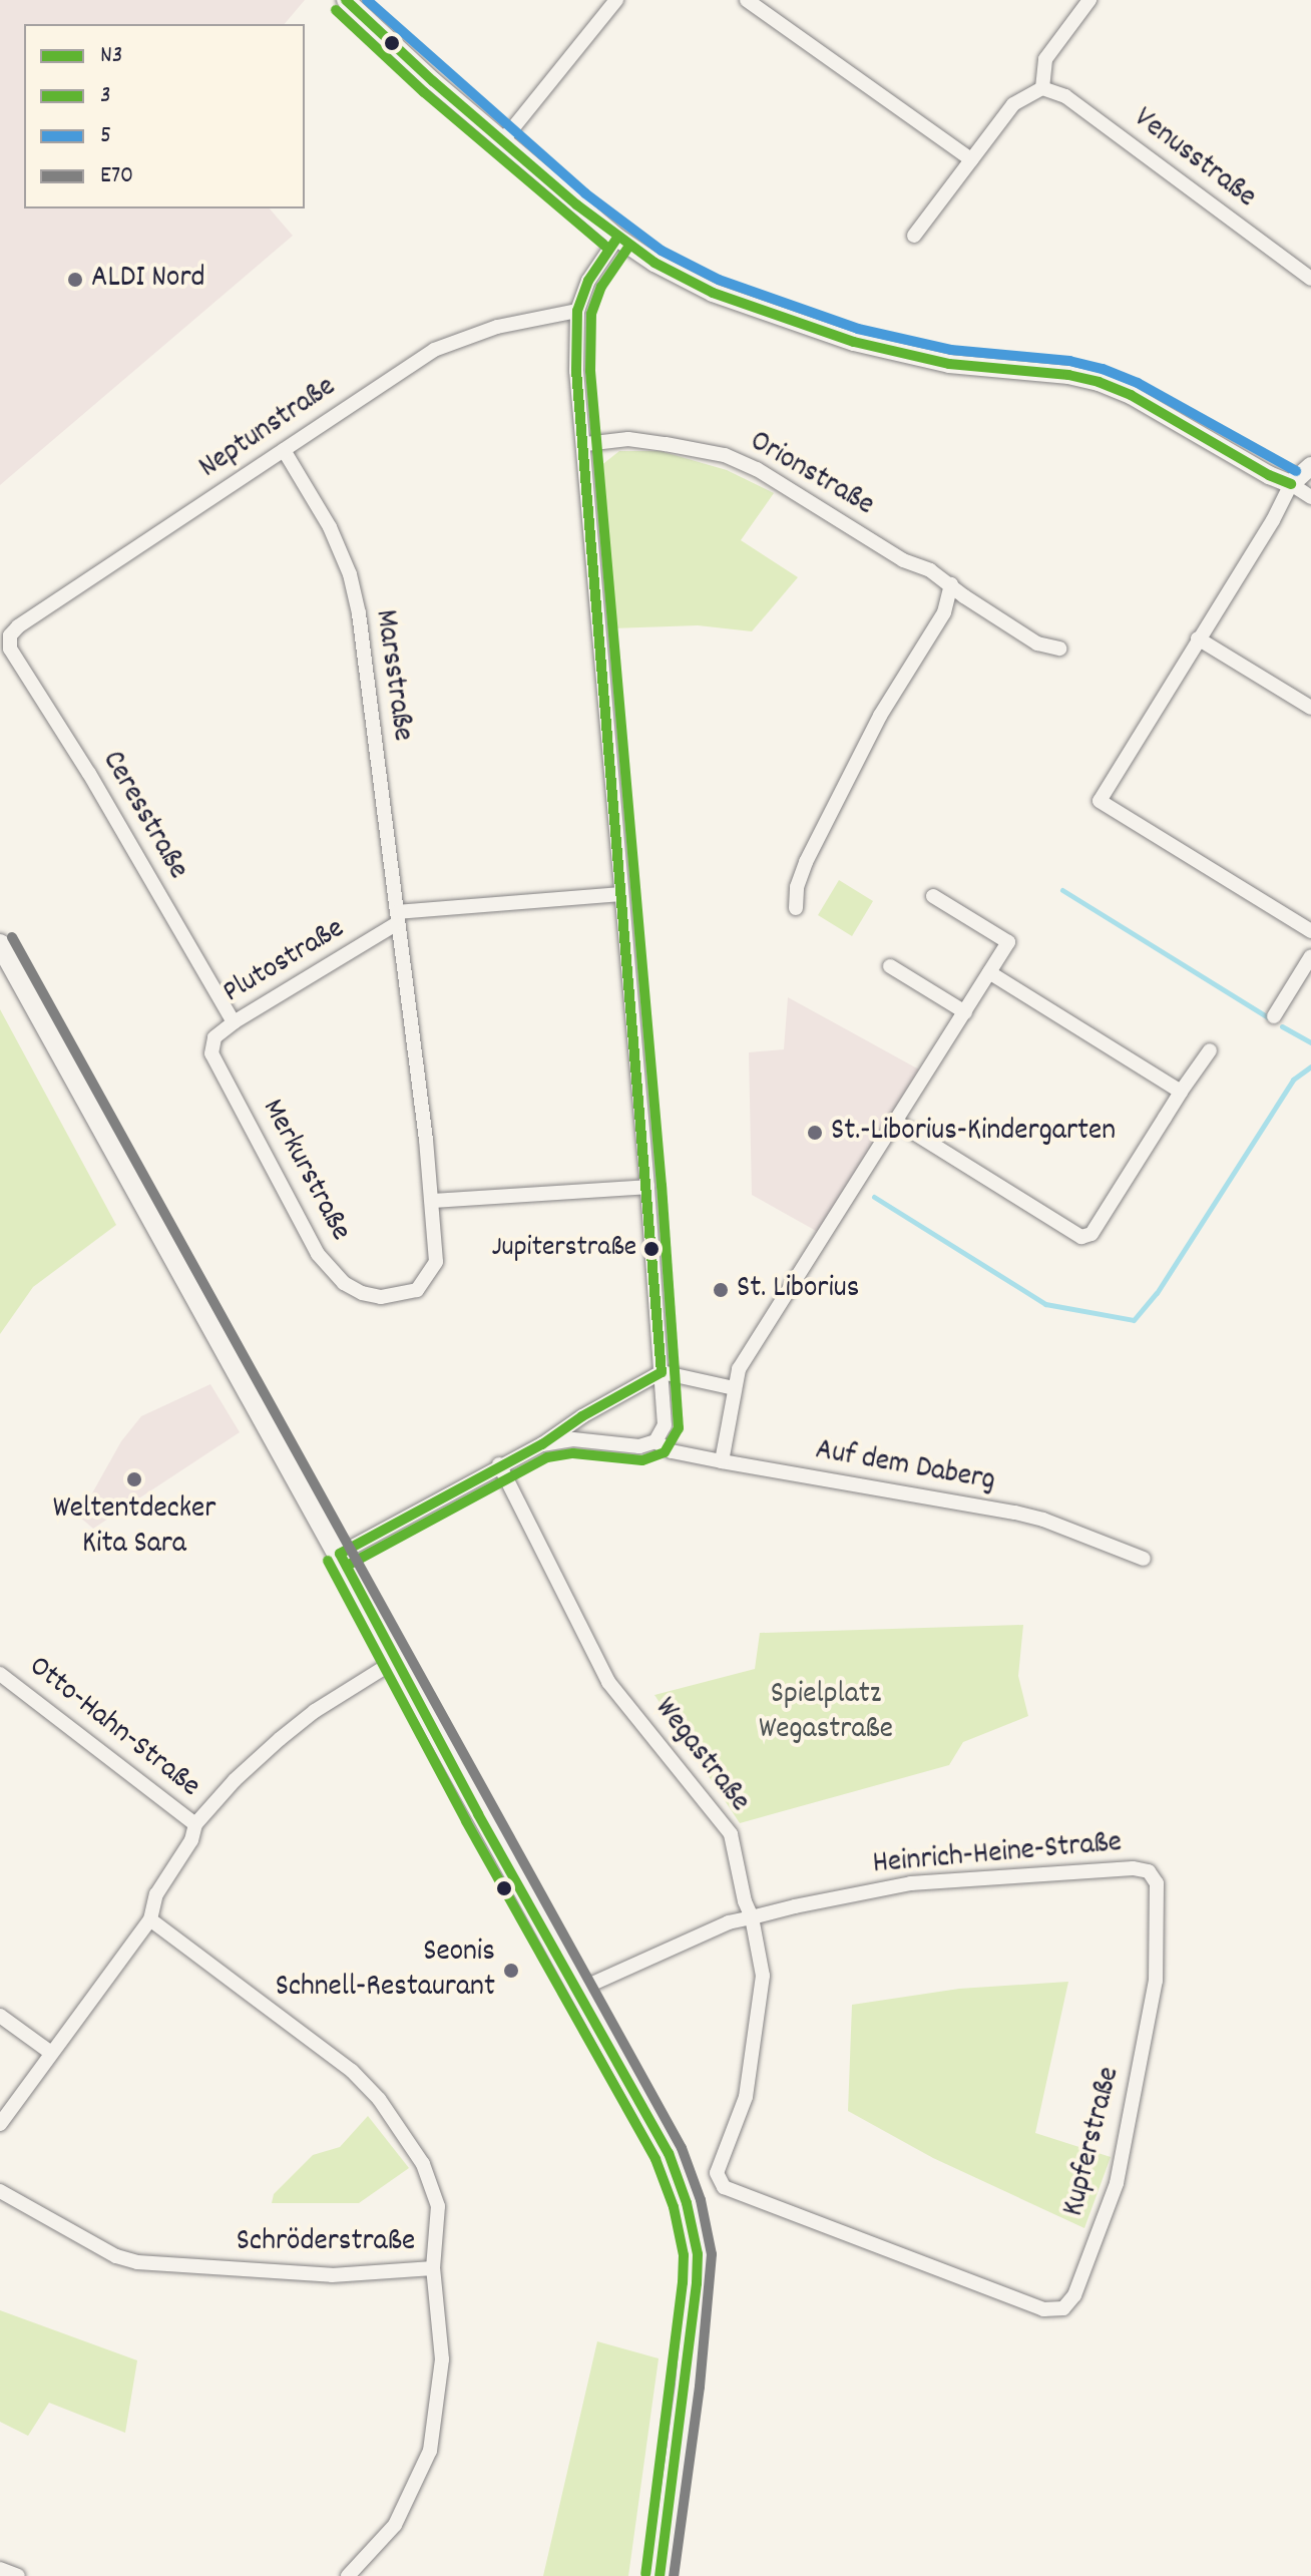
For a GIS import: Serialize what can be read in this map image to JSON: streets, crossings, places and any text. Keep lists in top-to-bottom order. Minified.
{"streets":{"street":["Venusstraße","Neptunstraße","Orionstraße","Marsstraße","Ceresstraße","Plutostraße","Merkurstraße","Auf dem Daberg","Otto-Hahn-Straße","Wegastraße","Heinrich-Heine-Straße","Kupferstraße","Schröderstraße"]},"crossings":[["Neptunstraße","Marsstraße"],["Neptunstraße","Ceresstraße"],["Marsstraße","Plutostraße"],["Marsstraße","Merkurstraße"],["Ceresstraße","Plutostraße"],["Plutostraße","Merkurstraße"],["Auf dem Daberg","Wegastraße"],["Wegastraße","Heinrich-Heine-Straße"],["Wegastraße","Kupferstraße"],["Heinrich-Heine-Straße","Kupferstraße"]],"parks":["Spielplatz Wegastraße"],"places":["ALDI Nord","St.-Liborius-Kindergarten","Jupiterstraße","St. Liborius","Weltentdecker Kita Sara","Seonis Schnell-Restaurant"],"lines":["transit line N3","transit line 5","transit line 3","transit line E70"],"legend":["N3","3","5","E70"]}
